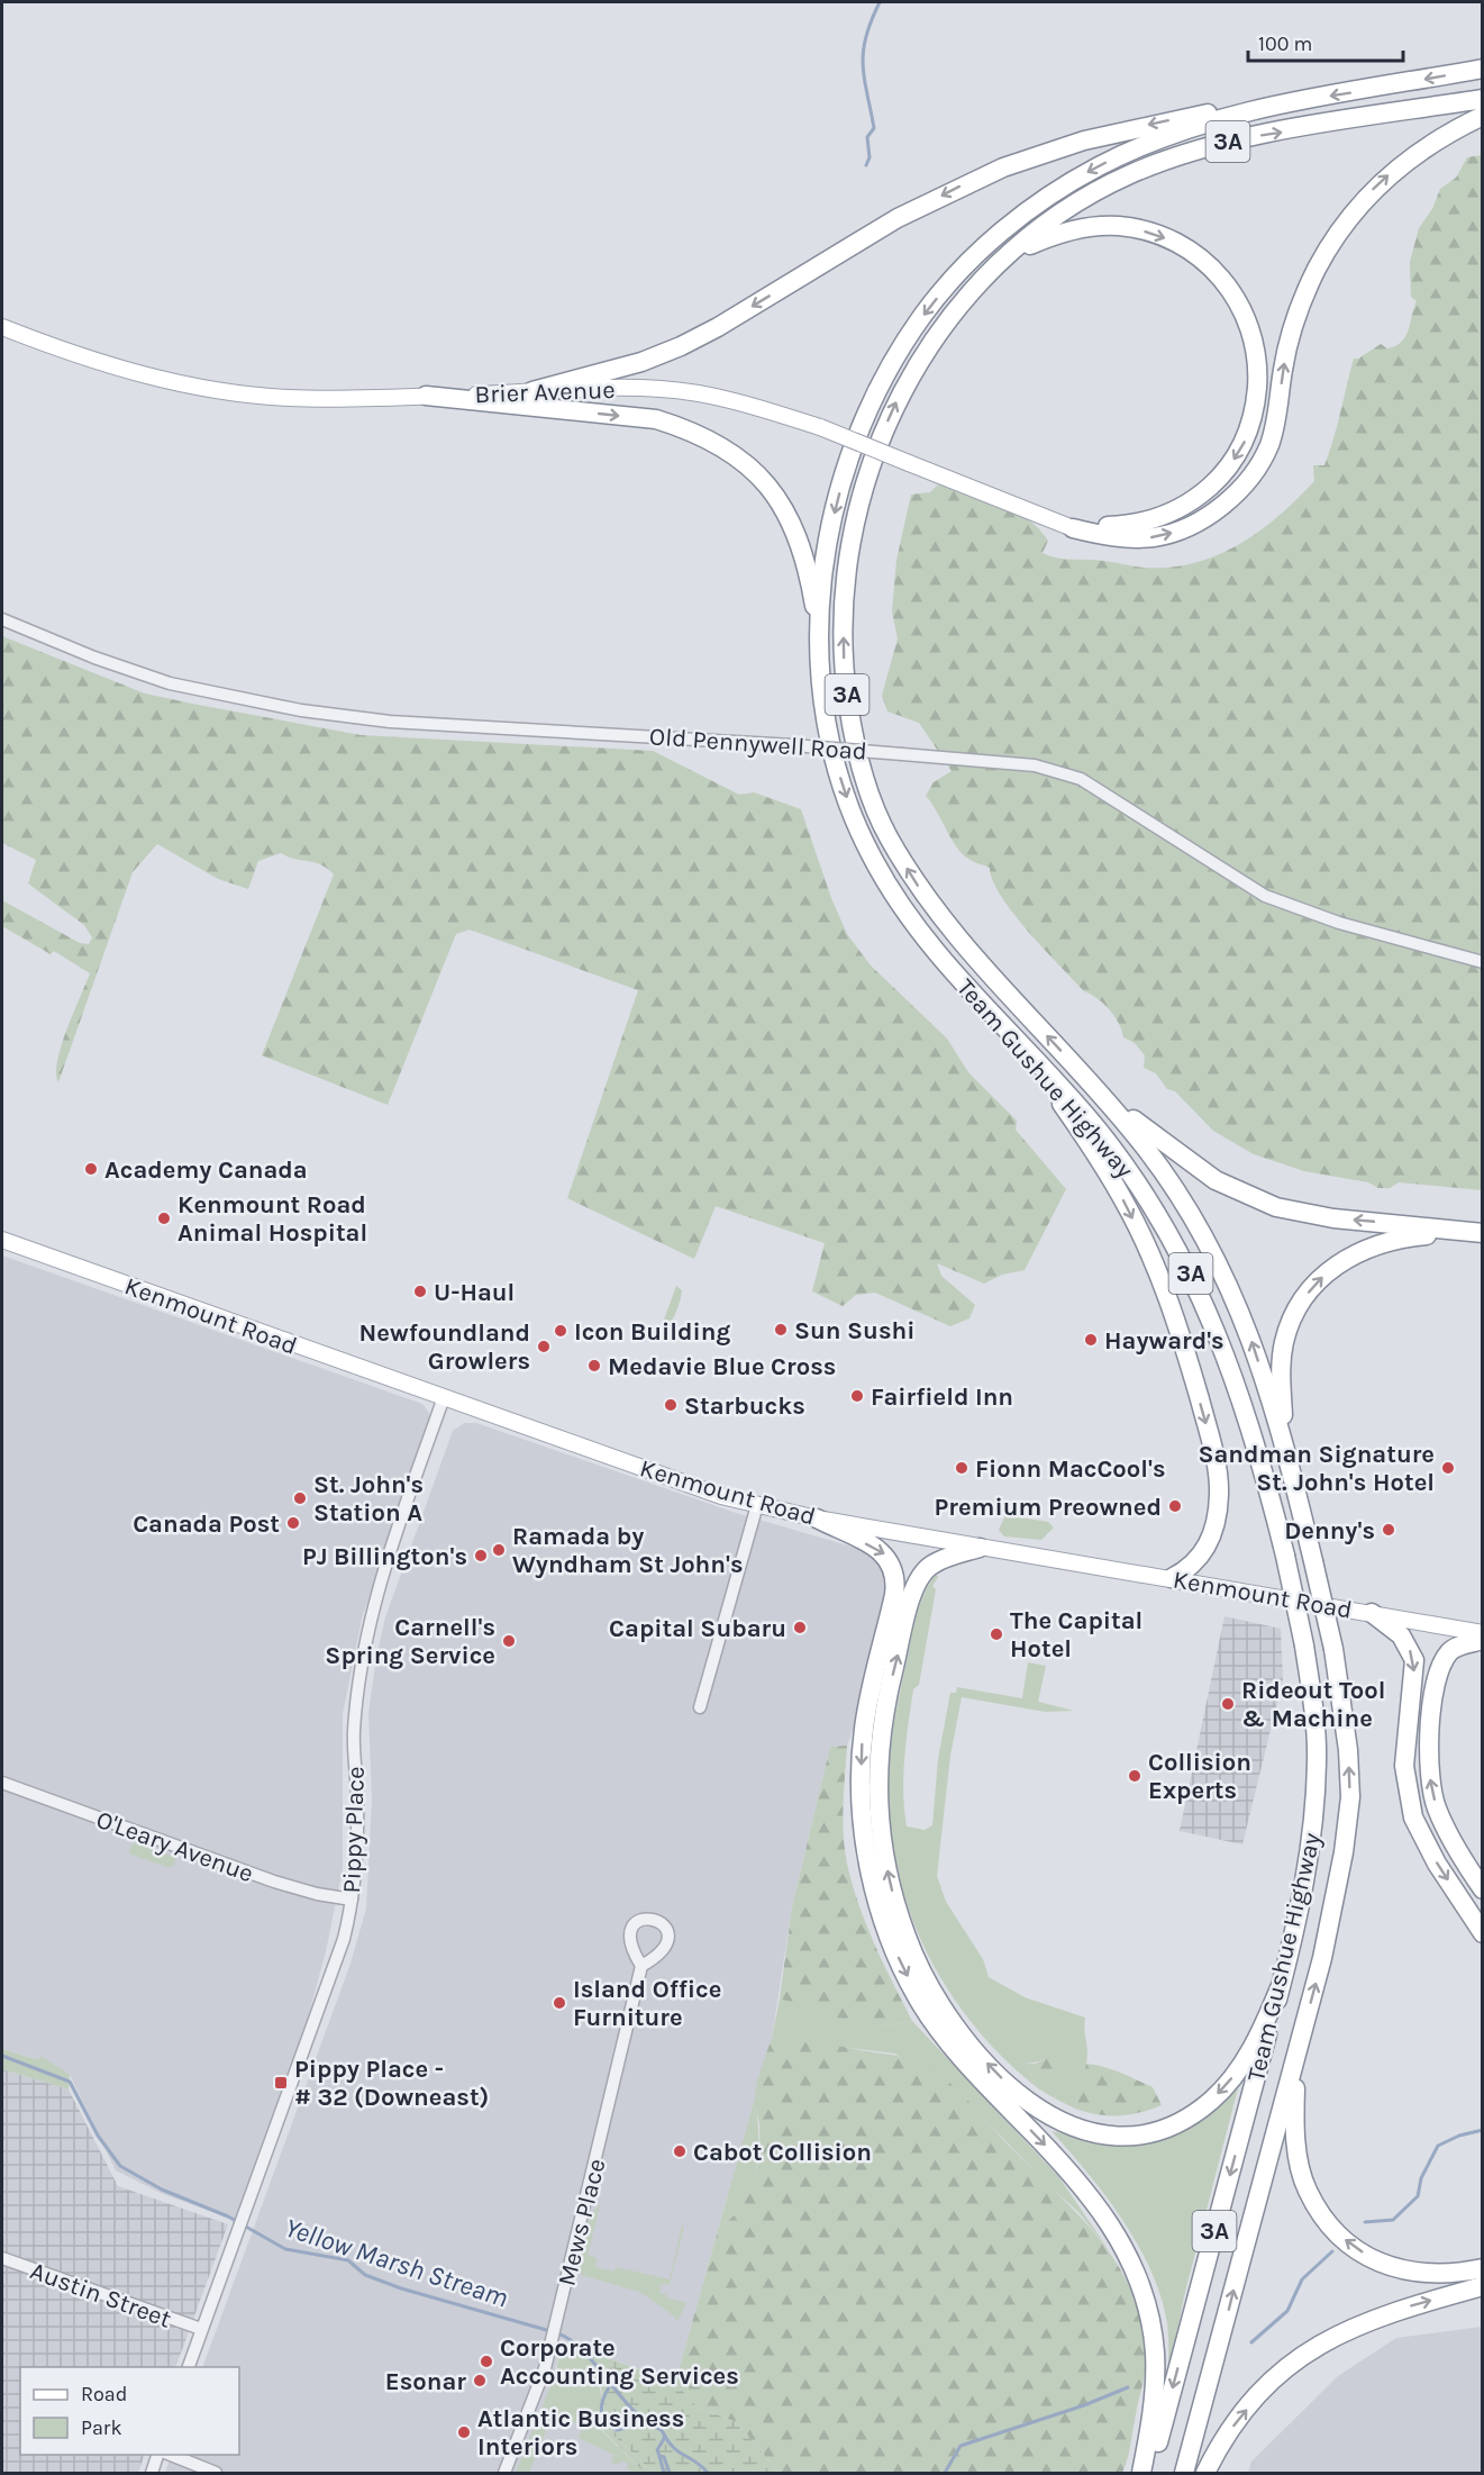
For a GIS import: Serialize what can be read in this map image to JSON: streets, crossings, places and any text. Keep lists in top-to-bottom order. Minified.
{"streets":{"highway":["3A","Team Gushue Highway"],"main road":["Brier Avenue","Kenmount Road"],"street":["Old Pennywell Road","Pippy Place","O'Leary Avenue","Mews Place","Austin Street"]},"crossings":[["Kenmount Road","Pippy Place"],["Pippy Place","O'Leary Avenue"],["Pippy Place","Austin Street"]],"water":["Yellow Marsh Stream"],"places":{"other":["Academy Canada","Kenmount Road Animal Hospital","U-Haul","Sun Sushi","Icon Building","Hayward's","Newfoundland Growlers","Medavie Blue Cross","Fairfield Inn","Starbucks","Fionn MacCool's","Sandman Signature St. John's Hotel","St. John's Station A","Premium Preowned","Canada Post","Denny's","Ramada by Wyndham St John's","PJ Billington's","Capital Subaru","The Capital Hotel","Carnell's Spring Service","Rideout Tool & Machine","Collision Experts","Island Office Furniture","Cabot Collision","Corporate Accounting Services","Esonar","Atlantic Business Interiors"],"transit":["Pippy Place - # 32 (Downeast)"]},"legend":["Road","Park"],"scale_bar":"100 m"}
